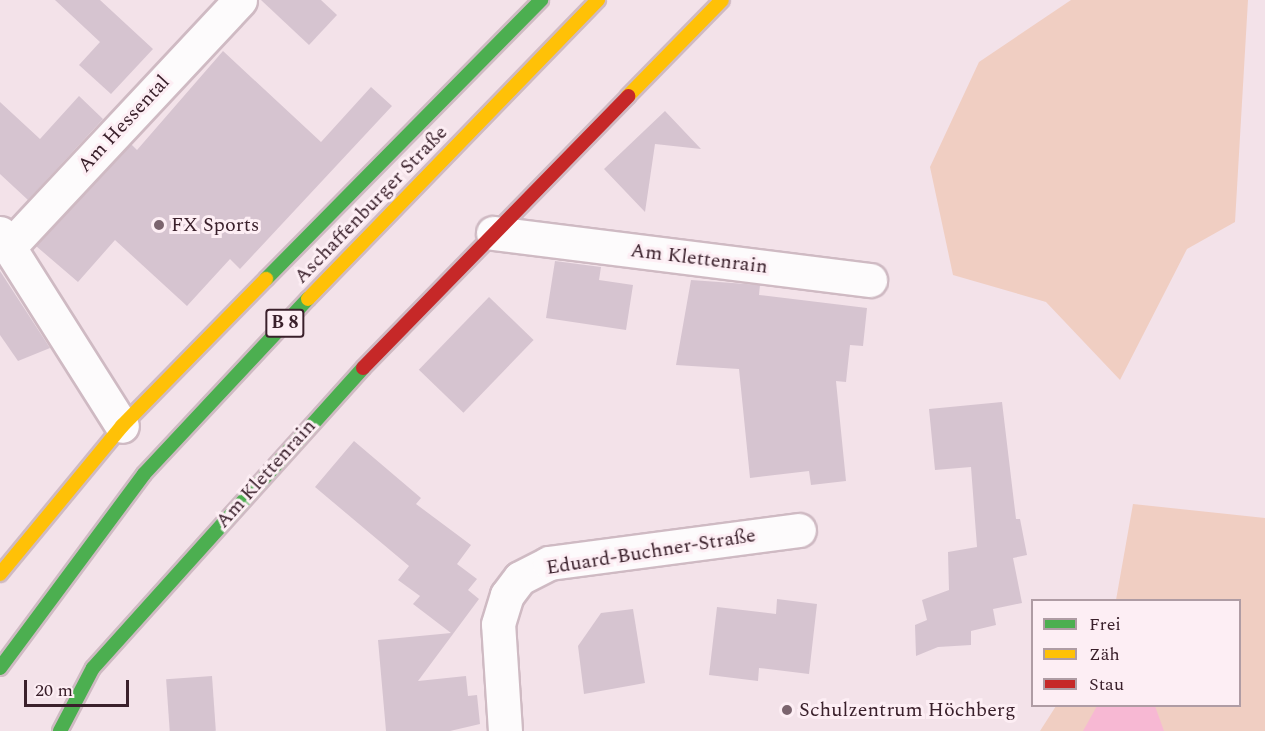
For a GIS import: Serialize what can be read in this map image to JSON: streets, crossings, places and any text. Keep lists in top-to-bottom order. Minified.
{"streets":{"main road":["Aschaffenburger Straße","Am Klettenrain","B 8"],"street":["Am Hessental","Eduard-Buchner-Straße"]},"places":["FX Sports","Schulzentrum Höchberg"],"legend":["Frei","Zäh","Stau"],"scale_bar":"20 m"}
